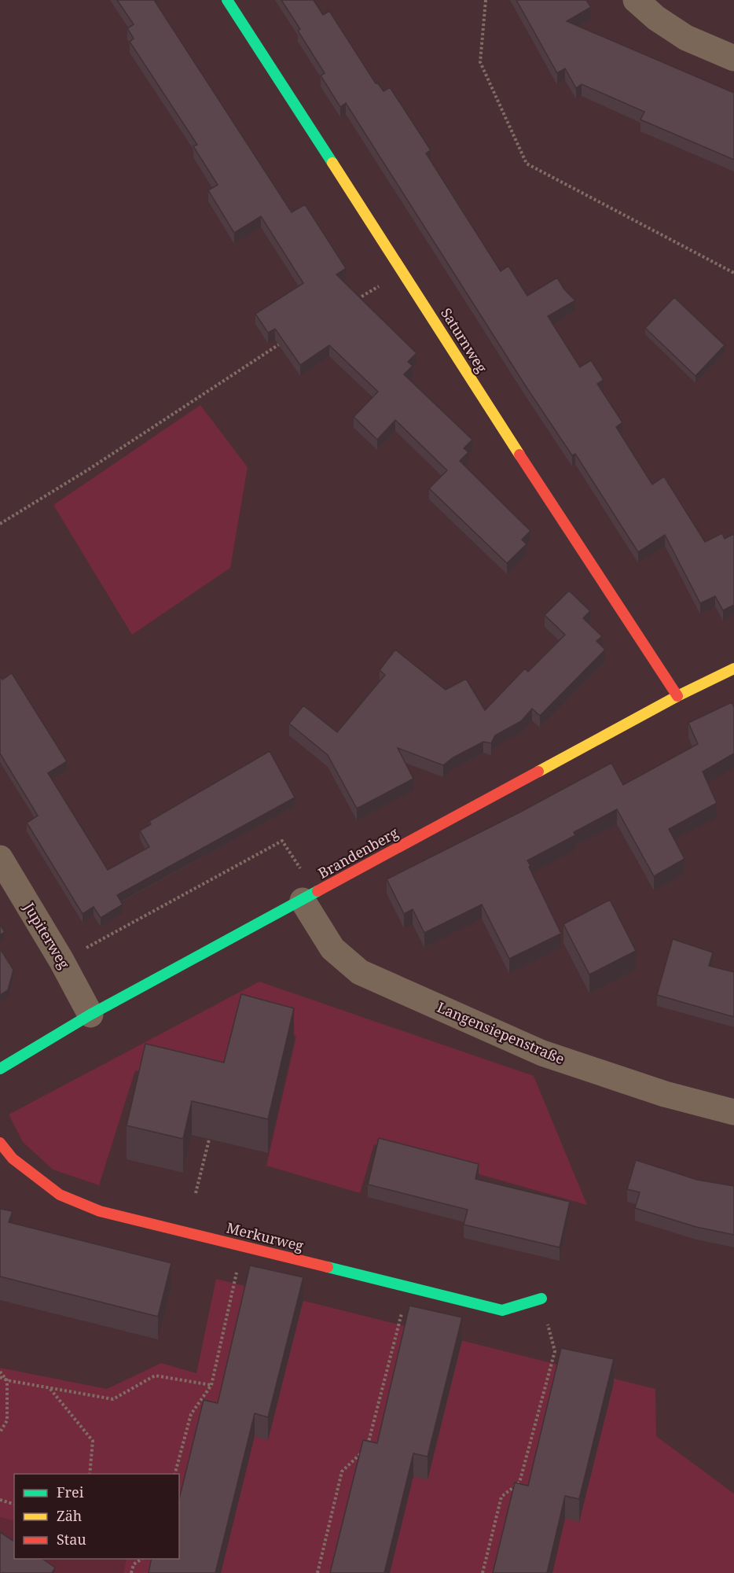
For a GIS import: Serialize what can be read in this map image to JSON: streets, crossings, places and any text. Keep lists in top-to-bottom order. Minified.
{"streets":{"street":["Saturnweg","Brandenberg","Jupiterweg","Langensiepenstraße","Merkurweg"]},"crossings":[["Saturnweg","Brandenberg"],["Brandenberg","Jupiterweg"],["Brandenberg","Langensiepenstraße"]],"legend":["Frei","Zäh","Stau"]}
